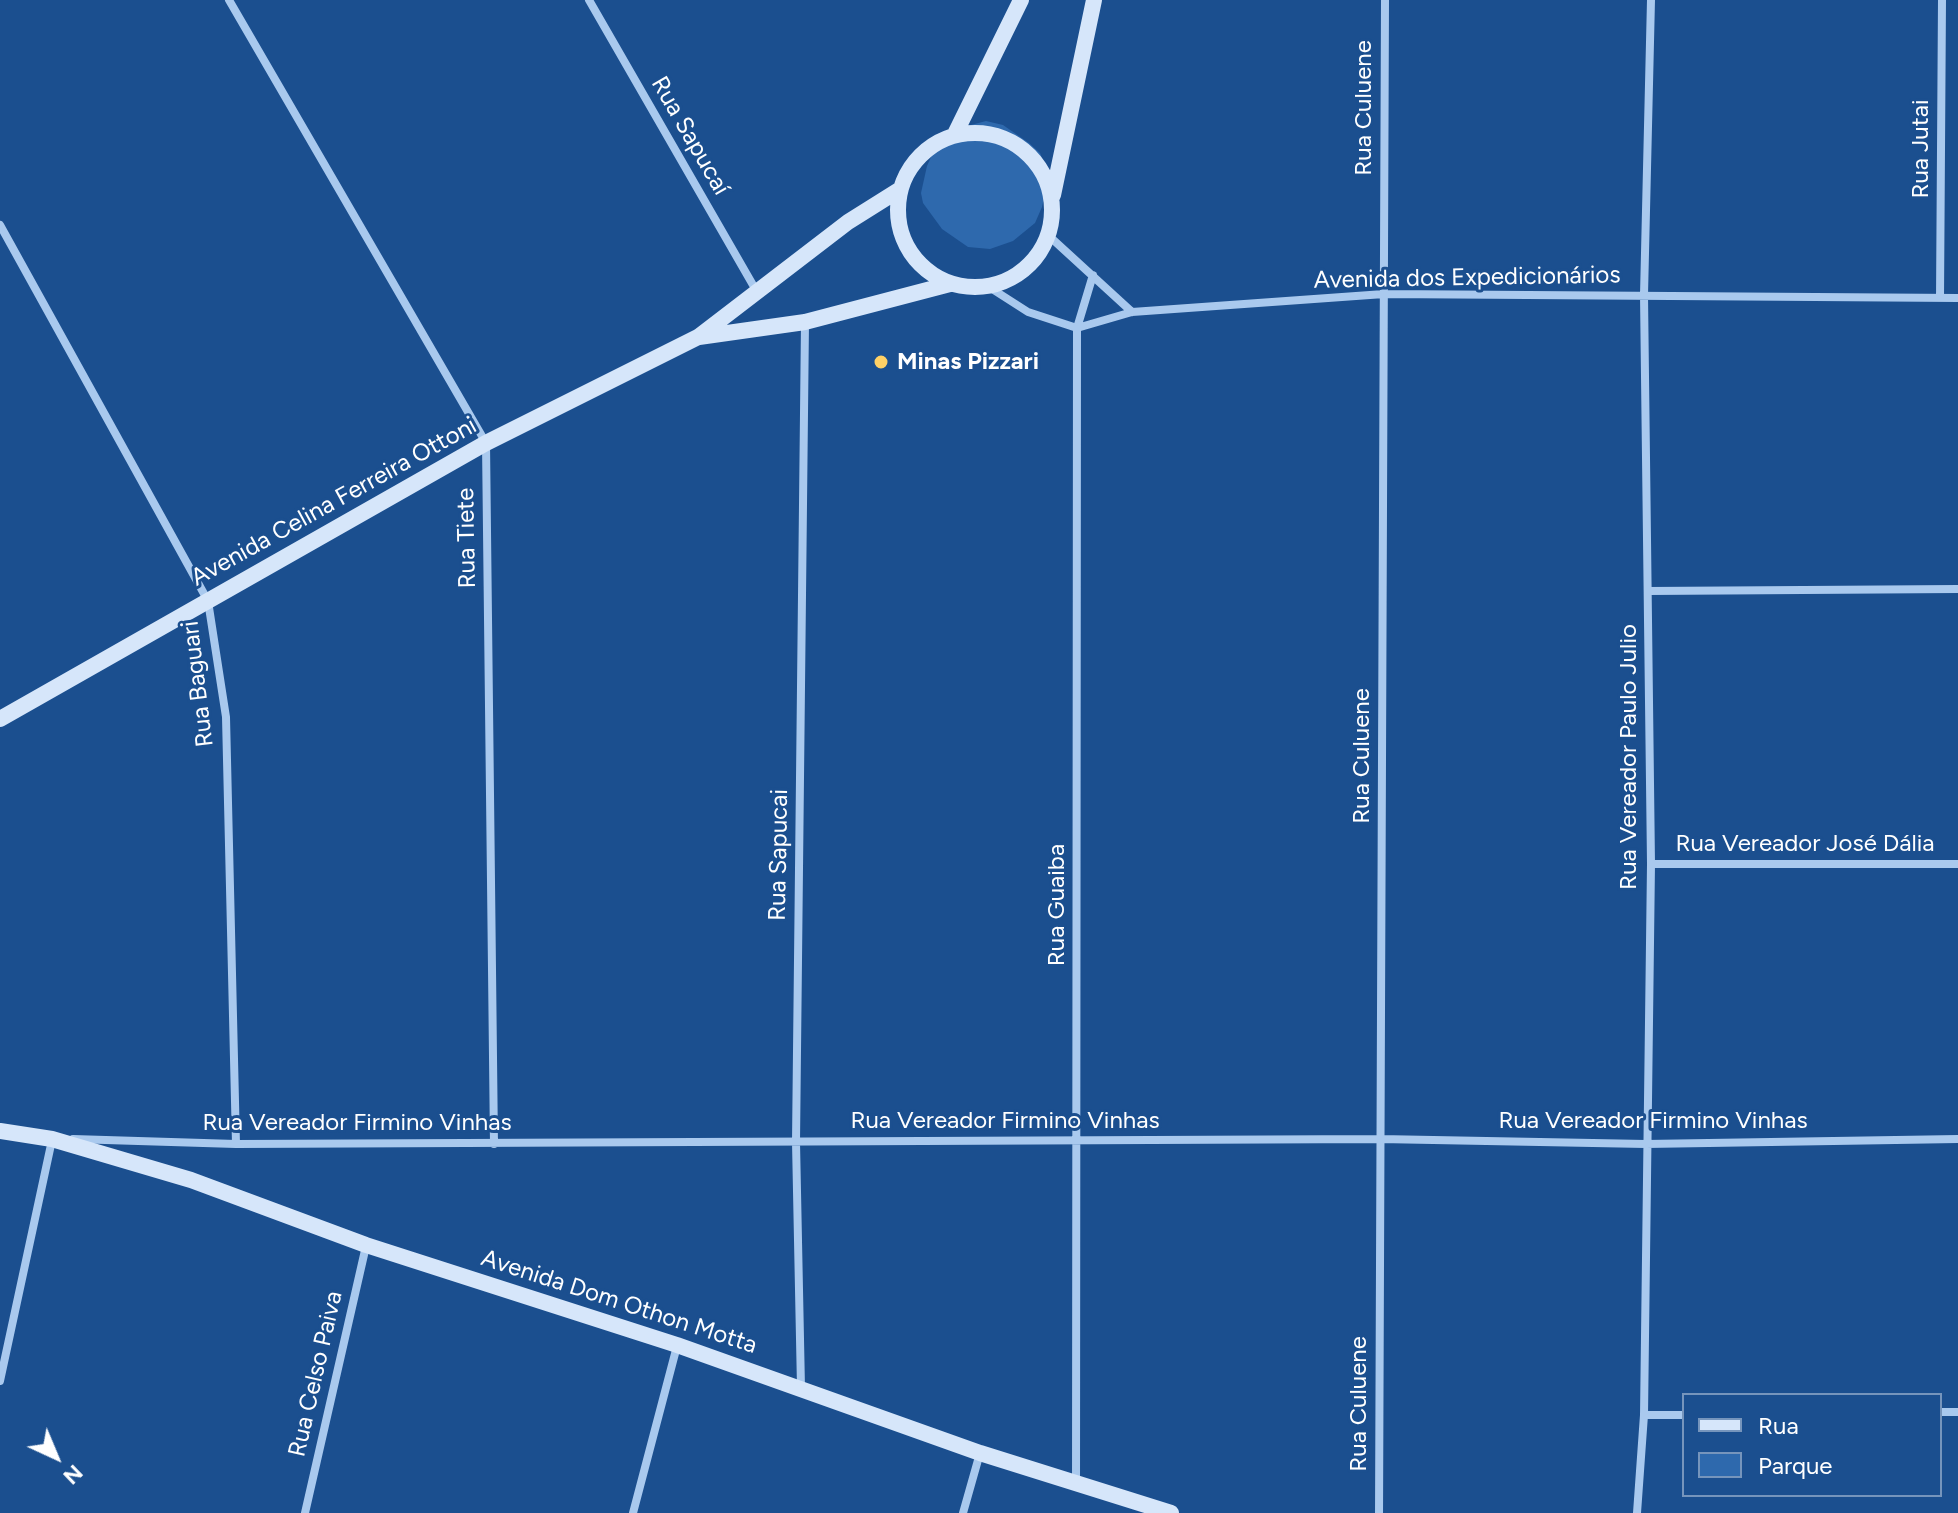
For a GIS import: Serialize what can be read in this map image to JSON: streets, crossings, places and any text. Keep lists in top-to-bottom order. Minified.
{"streets":{"main road":["Avenida Celina Ferreira Ottoni","Avenida Dom Othon Motta"],"street":["Rua Culuene","Rua Sapucaí","Rua Jutai","Avenida dos Expedicionários","Rua Tiete","Rua Baguari","Rua Vereador Paulo Julio","Rua Vereador José Dália","Rua Sapucai","Rua Guaiba","Rua Vereador Firmino Vinhas","Rua Celso Paiva"]},"crossings":[["Rua Culuene","Avenida dos Expedicionários"],["Rua Culuene","Rua Vereador Firmino Vinhas"],["Rua Sapucaí","Avenida Celina Ferreira Ottoni"],["Rua Jutai","Avenida dos Expedicionários"],["Avenida dos Expedicionários","Rua Vereador Paulo Julio"],["Avenida dos Expedicionários","Rua Guaiba"],["Avenida Celina Ferreira Ottoni","Rua Tiete"],["Avenida Celina Ferreira Ottoni","Rua Baguari"],["Avenida Celina Ferreira Ottoni","Rua Sapucai"],["Rua Tiete","Rua Vereador Firmino Vinhas"],["Rua Baguari","Rua Vereador Firmino Vinhas"],["Rua Vereador Paulo Julio","Rua Vereador José Dália"],["Rua Vereador Paulo Julio","Rua Vereador Firmino Vinhas"],["Rua Sapucai","Rua Vereador Firmino Vinhas"],["Rua Sapucai","Avenida Dom Othon Motta"],["Rua Guaiba","Rua Vereador Firmino Vinhas"],["Rua Guaiba","Avenida Dom Othon Motta"],["Rua Vereador Firmino Vinhas","Avenida Dom Othon Motta"],["Avenida Dom Othon Motta","Rua Celso Paiva"]],"places":["Minas Pizzari"],"legend":["Rua","Parque"],"north":"bottom right"}
